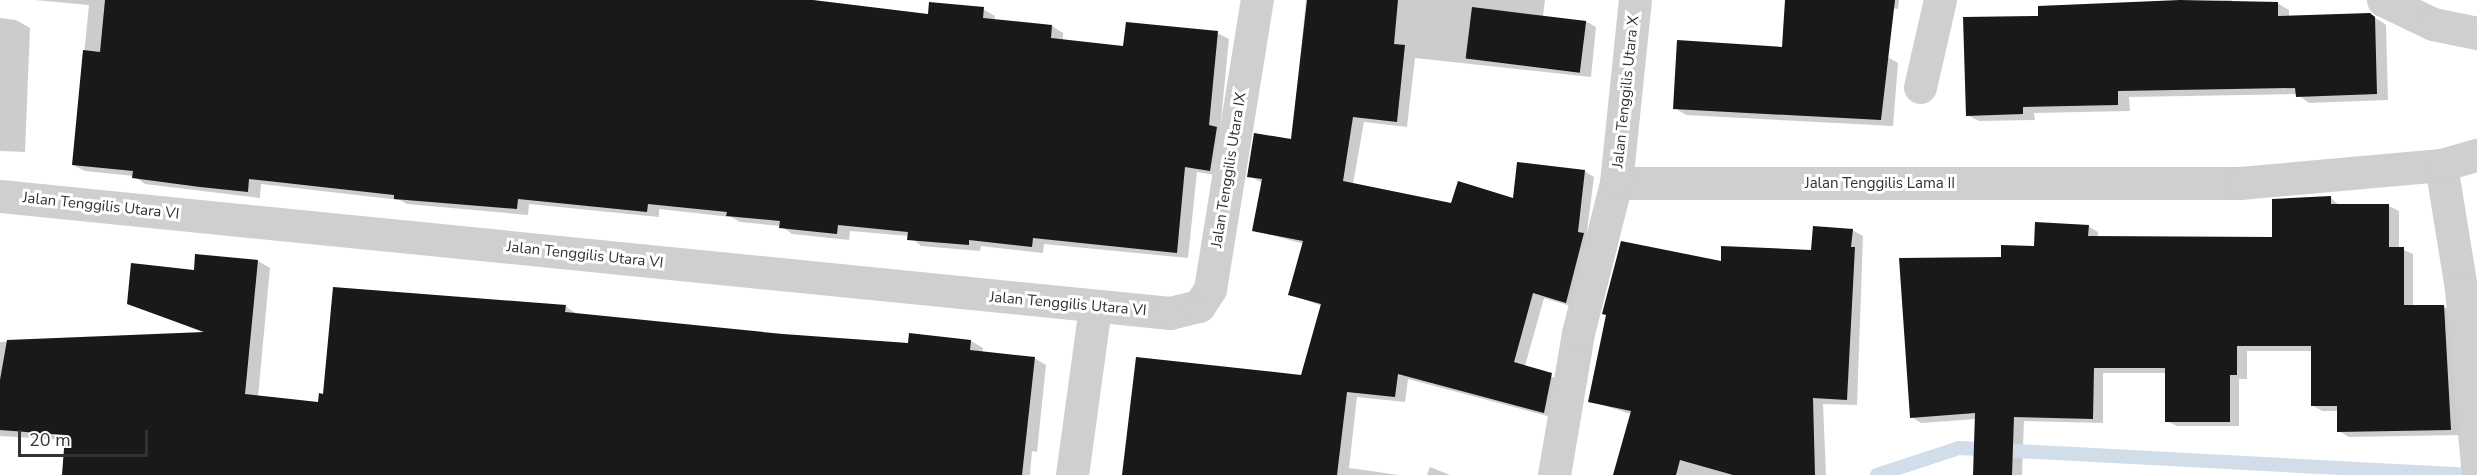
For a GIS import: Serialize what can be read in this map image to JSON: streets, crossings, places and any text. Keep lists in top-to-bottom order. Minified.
{"streets":{"street":["Jalan Tenggilis Utara X","Jalan Tenggilis Utara IX","Jalan Tenggilis Lama II","Jalan Tenggilis Utara VI"]},"crossings":[["Jalan Tenggilis Utara X","Jalan Tenggilis Lama II"],["Jalan Tenggilis Utara IX","Jalan Tenggilis Utara VI"]],"scale_bar":"20 m"}
